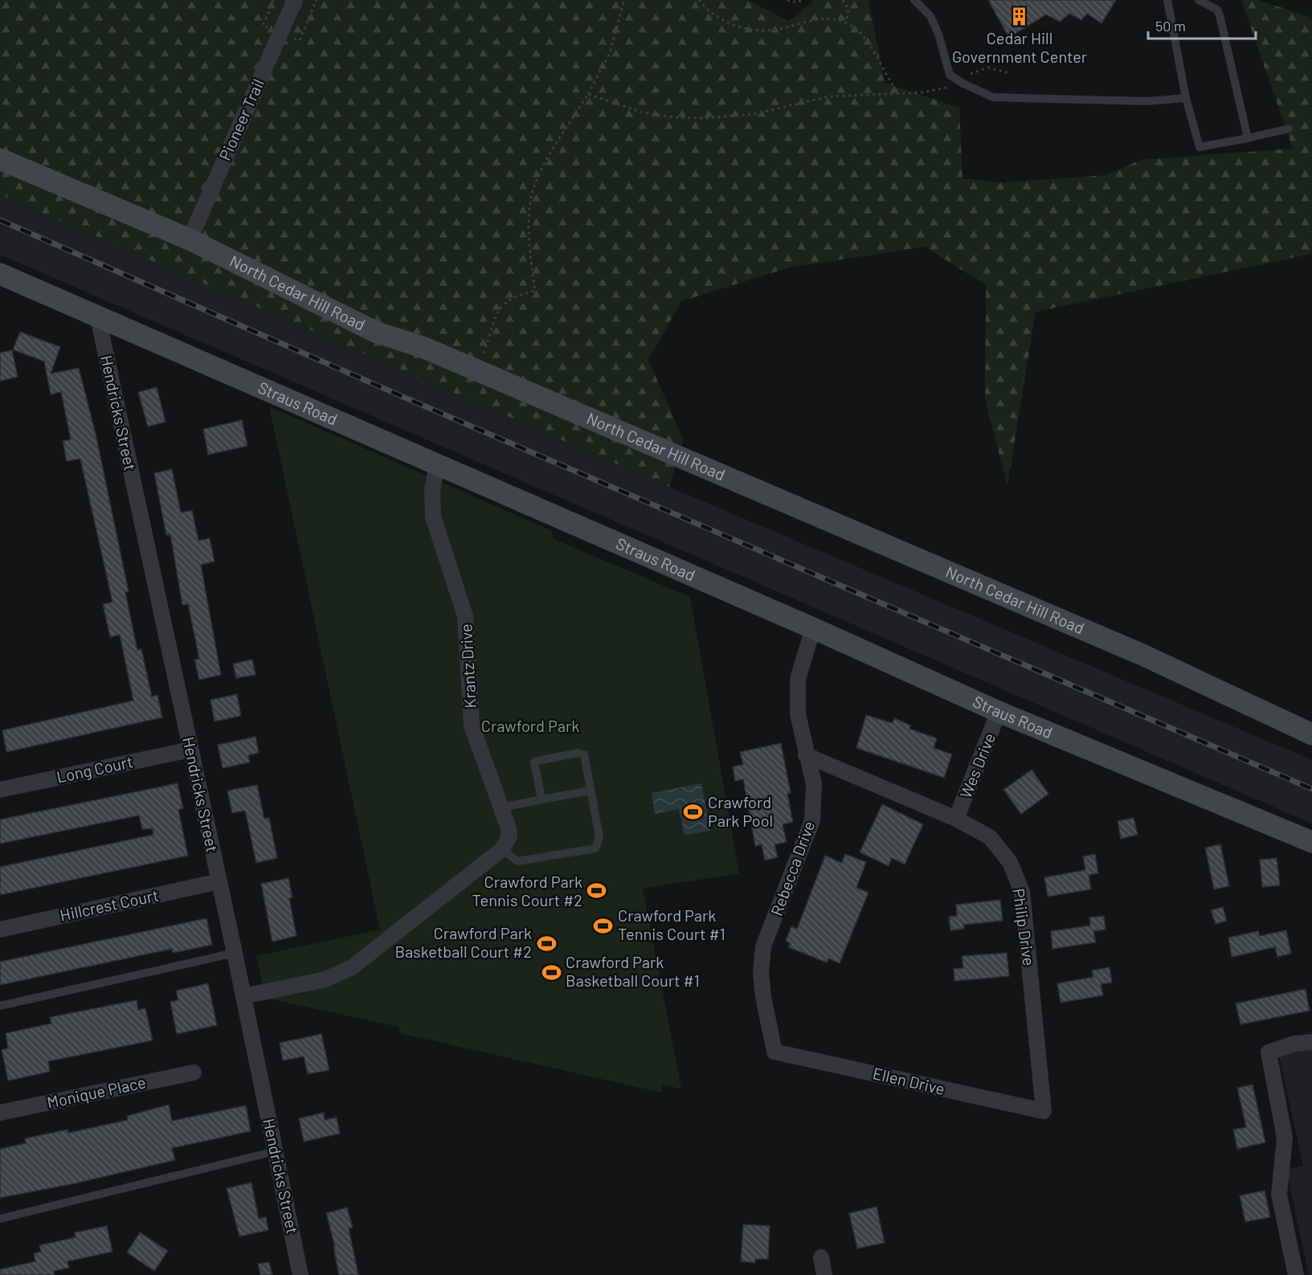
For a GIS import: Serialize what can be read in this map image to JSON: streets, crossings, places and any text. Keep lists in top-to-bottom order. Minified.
{"streets":{"street":["Pioneer Trail","North Cedar Hill Road","Straus Road","Hendricks Street","Krantz Drive","Wes Drive","Long Court","Rebecca Drive","Hillcrest Court","Philip Drive","Ellen Drive","Monique Place"]},"crossings":[["Pioneer Trail","North Cedar Hill Road"],["Straus Road","Hendricks Street"],["Straus Road","Krantz Drive"],["Straus Road","Wes Drive"],["Straus Road","Rebecca Drive"],["Hendricks Street","Long Court"],["Hendricks Street","Hillcrest Court"],["Wes Drive","Philip Drive"],["Rebecca Drive","Philip Drive"],["Rebecca Drive","Ellen Drive"],["Philip Drive","Ellen Drive"]],"parks":["Crawford Park"],"places":{"building":["Cedar Hill Government Center"],"sports":["Crawford Park Pool","Crawford Park Tennis Court #2","Crawford Park Tennis Court #1","Crawford Park Basketball Court #2","Crawford Park Basketball Court #1"]},"scale_bar":"50 m"}
